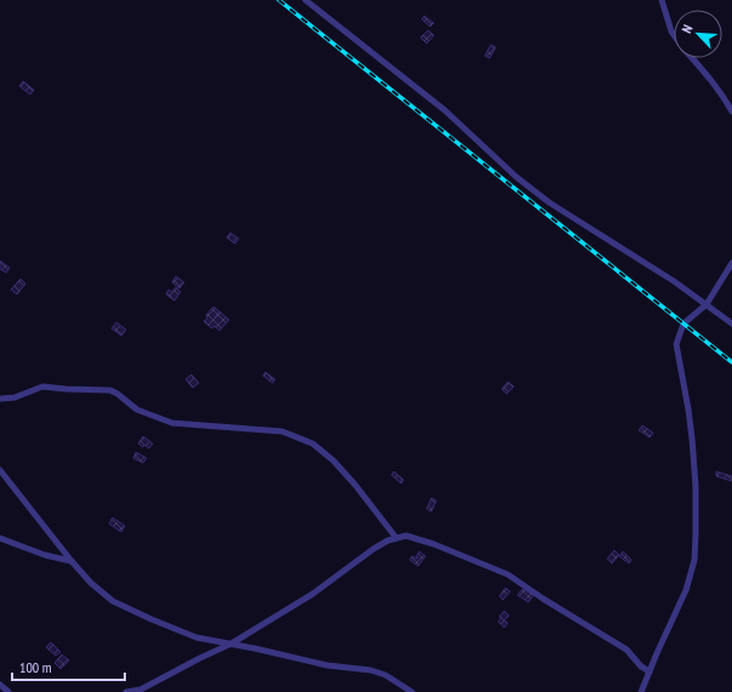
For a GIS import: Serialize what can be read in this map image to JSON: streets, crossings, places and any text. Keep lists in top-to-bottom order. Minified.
{"scale_bar":"100 m","north":"top left"}
